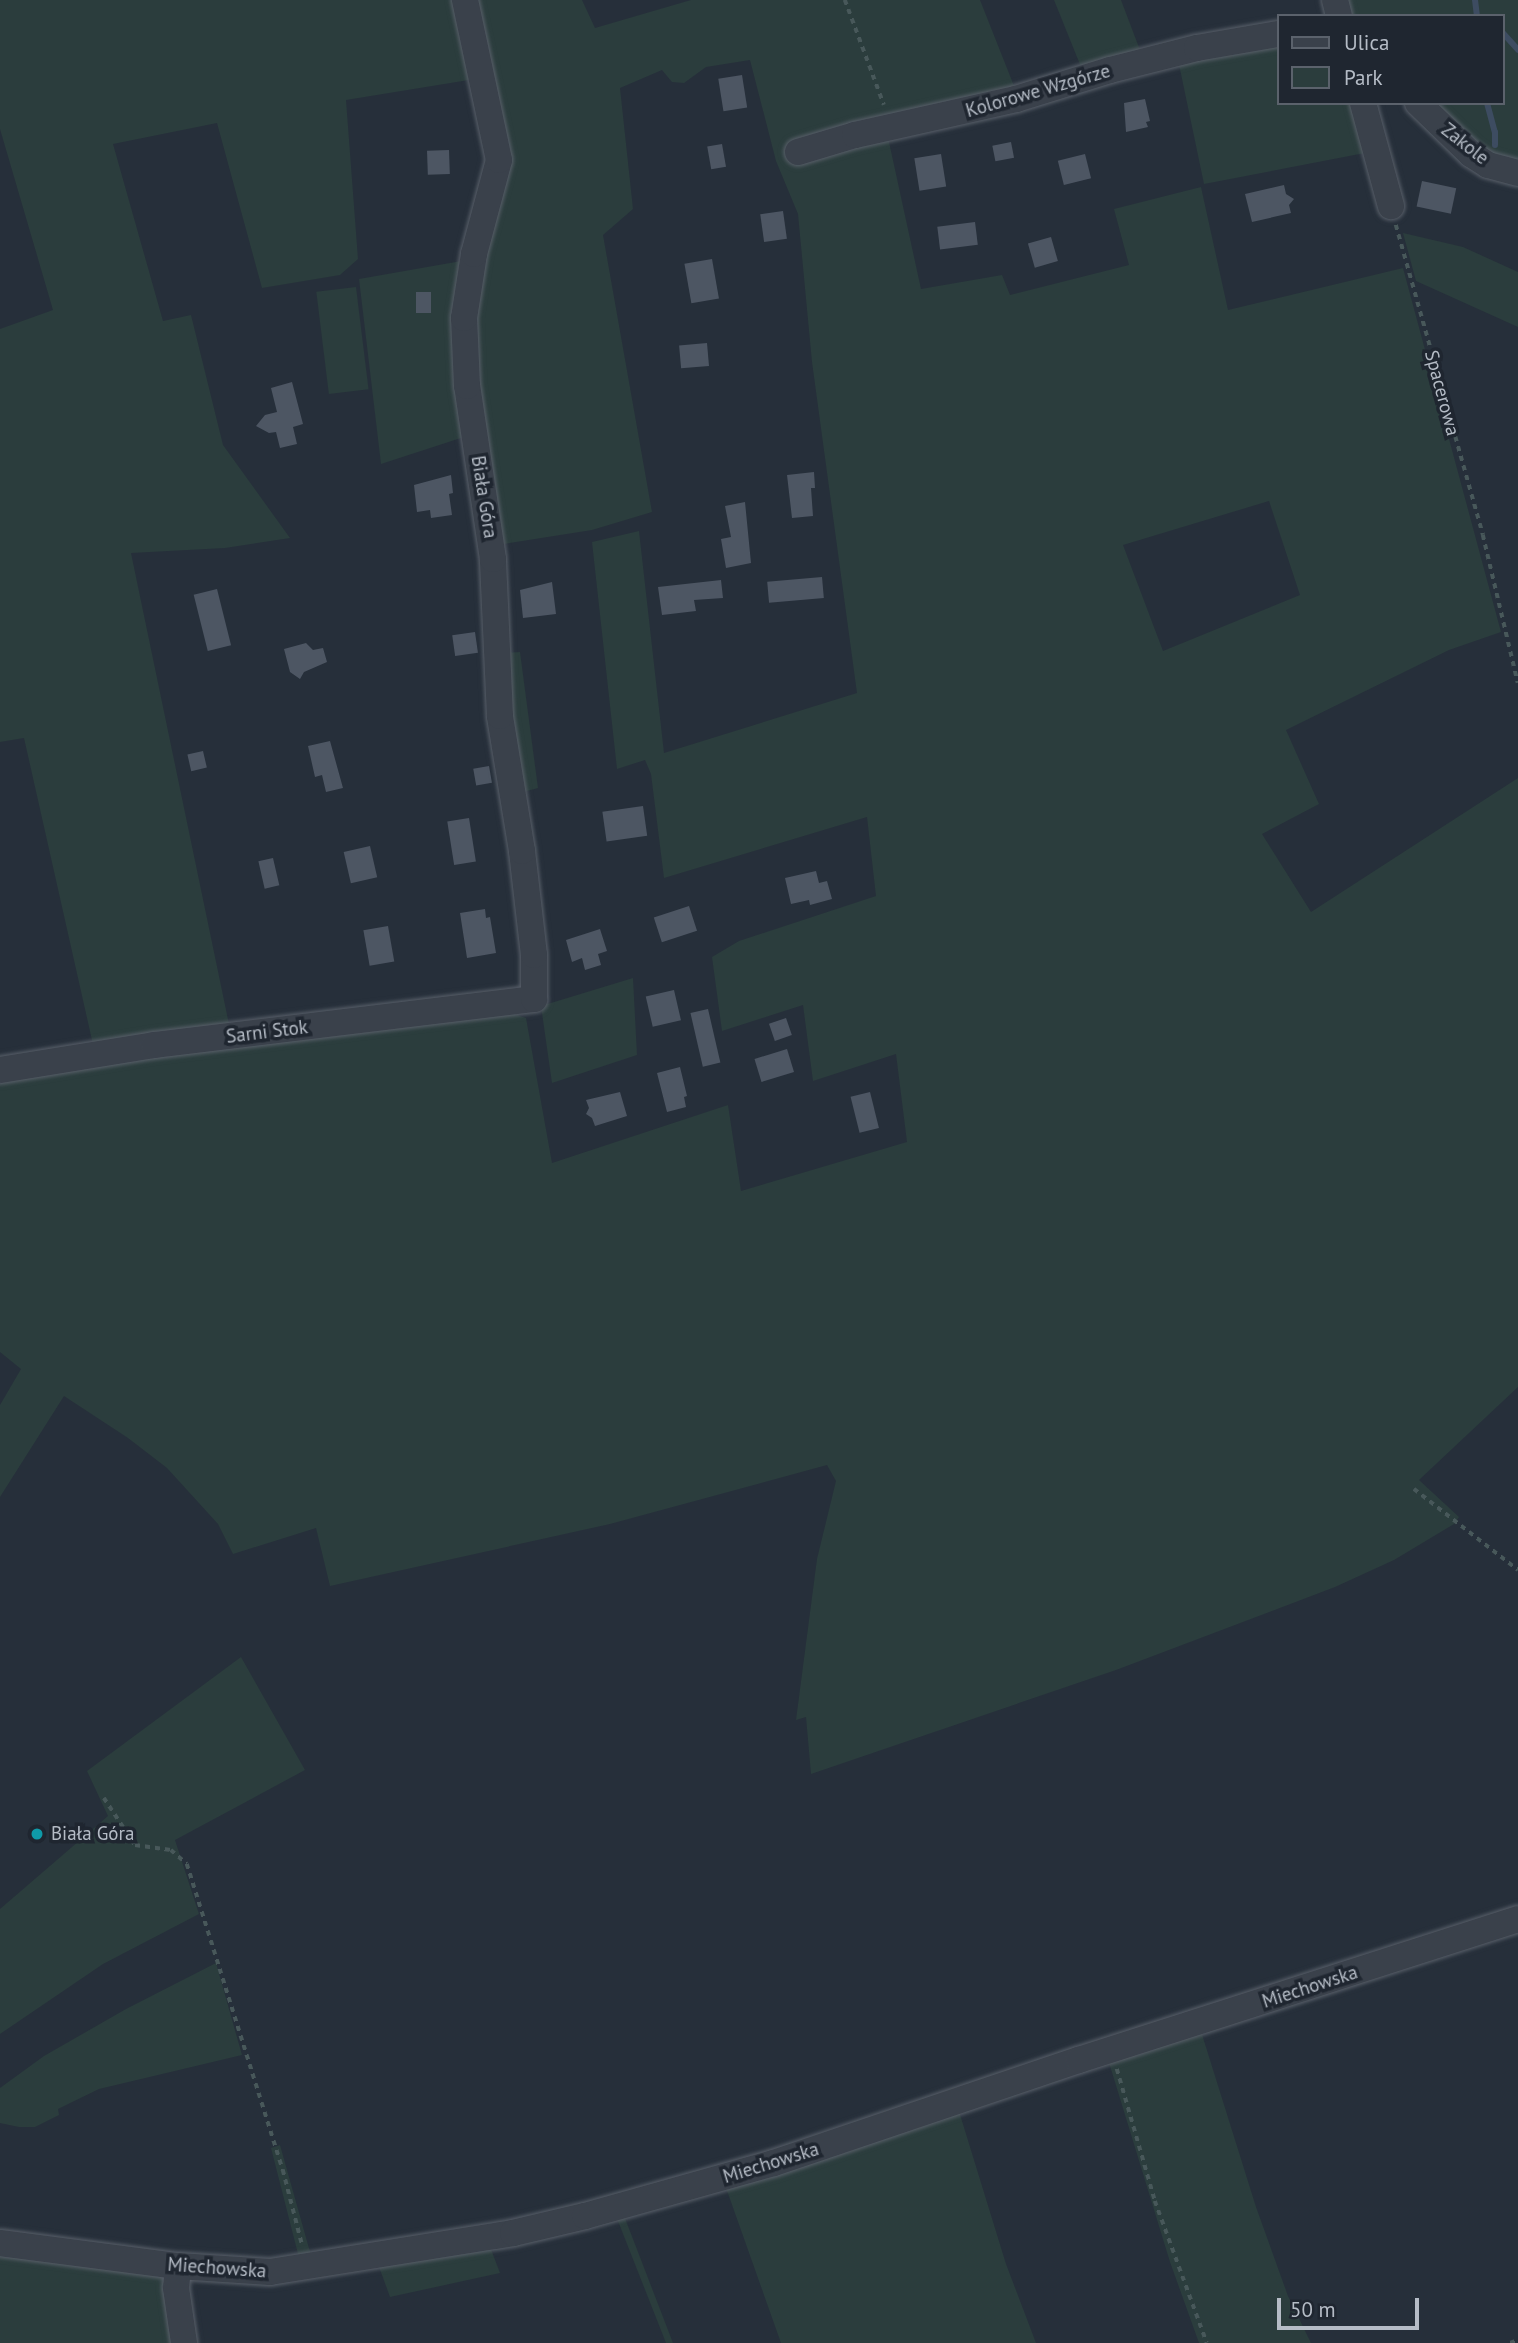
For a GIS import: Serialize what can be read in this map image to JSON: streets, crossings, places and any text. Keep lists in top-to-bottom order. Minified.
{"streets":{"street":["Kolorowe Wzgórze","Zakole","Biała Góra","Sarni Stok","Miechowska"],"path":["Spacerowa"]},"crossings":[["Biała Góra","Sarni Stok"]],"places":["Biała Góra"],"legend":["Ulica","Park"],"scale_bar":"50 m"}
